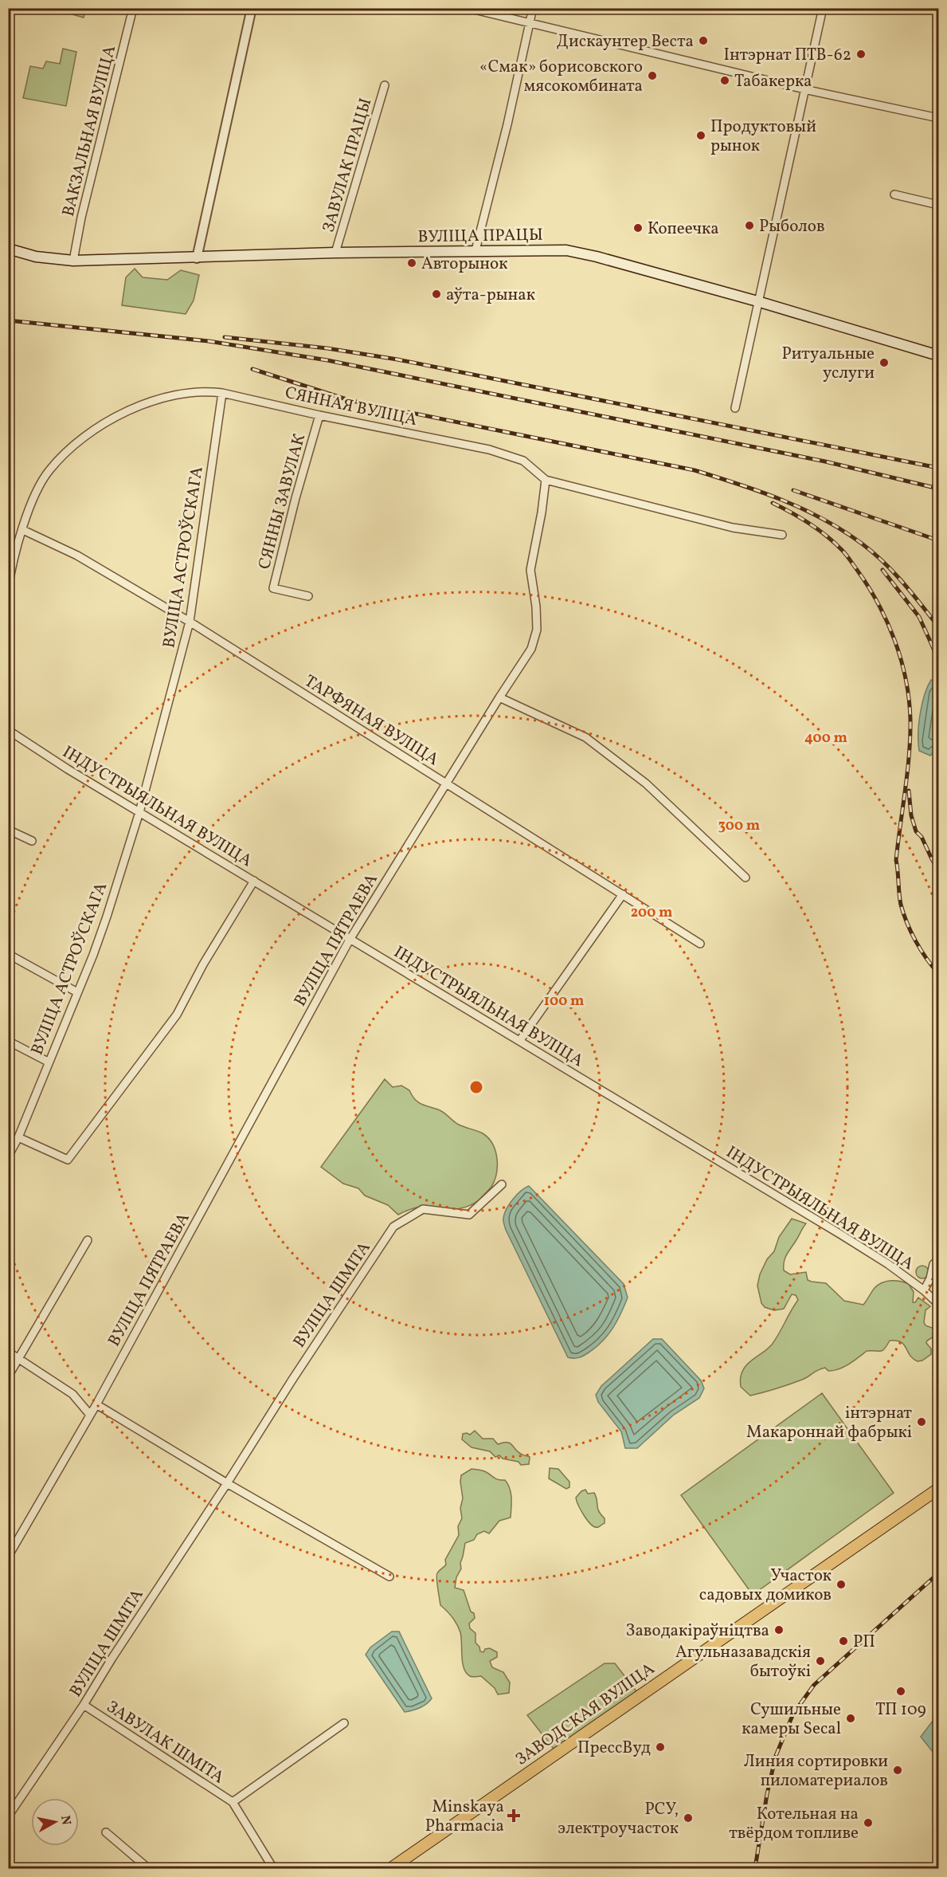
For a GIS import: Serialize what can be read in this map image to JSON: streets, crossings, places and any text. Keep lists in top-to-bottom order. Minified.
{"streets":{"main road":["ВУЛІЦА ПРАЦЫ","ЗАВОДСКАЯ ВУЛІЦА"],"street":["ВАКЗАЛЬНАЯ ВУЛІЦА","ЗАВУЛАК ПРАЦЫ","СЯННАЯ ВУЛІЦА","СЯННЫ ЗАВУЛАК","ВУЛІЦА АСТРОЎСКАГА","ТАРФЯНАЯ ВУЛІЦА","ІНДУСТРЫЯЛЬНАЯ ВУЛІЦА","ВУЛІЦА ПЯТРАЕВА","ВУЛІЦА ШМІТА","ЗАВУЛАК ШМІТА"]},"crossings":[["ВАКЗАЛЬНАЯ ВУЛІЦА","ВУЛІЦА ПРАЦЫ"],["ЗАВУЛАК ПРАЦЫ","ВУЛІЦА ПРАЦЫ"],["СЯННАЯ ВУЛІЦА","СЯННЫ ЗАВУЛАК"],["СЯННАЯ ВУЛІЦА","ВУЛІЦА АСТРОЎСКАГА"],["СЯННАЯ ВУЛІЦА","ТАРФЯНАЯ ВУЛІЦА"],["СЯННАЯ ВУЛІЦА","ВУЛІЦА ПЯТРАЕВА"],["ВУЛІЦА АСТРОЎСКАГА","ТАРФЯНАЯ ВУЛІЦА"],["ВУЛІЦА АСТРОЎСКАГА","ІНДУСТРЫЯЛЬНАЯ ВУЛІЦА"],["ТАРФЯНАЯ ВУЛІЦА","ВУЛІЦА ПЯТРАЕВА"],["ІНДУСТРЫЯЛЬНАЯ ВУЛІЦА","ВУЛІЦА ПЯТРАЕВА"],["ВУЛІЦА ШМІТА","ЗАВУЛАК ШМІТА"]],"places":{"other":["Дискаунтер Веста","Інтэрнат ПТВ-62","«Смак» борисовского мясокомбината","Табакерка","Продуктовый рынок","Рыболов","Копеечка","Авторынок","аўта-рынак","Ритуальные услуги","інтэрнат Макароннай фабрыкі","Участок садовых домиков","Заводакіраўніцтва","РП","Агульназавадскія бытоўкі","ТП 109","Сушильные камеры Secal","ПрессВуд","Линия сортировки пиломатериалов","РСУ, электроучасток","Котельная на твёрдом топливе"],"health":["Minskaya Pharmacia"]},"north":"right","rings":["400 m","300 m","200 m","100 m"]}
